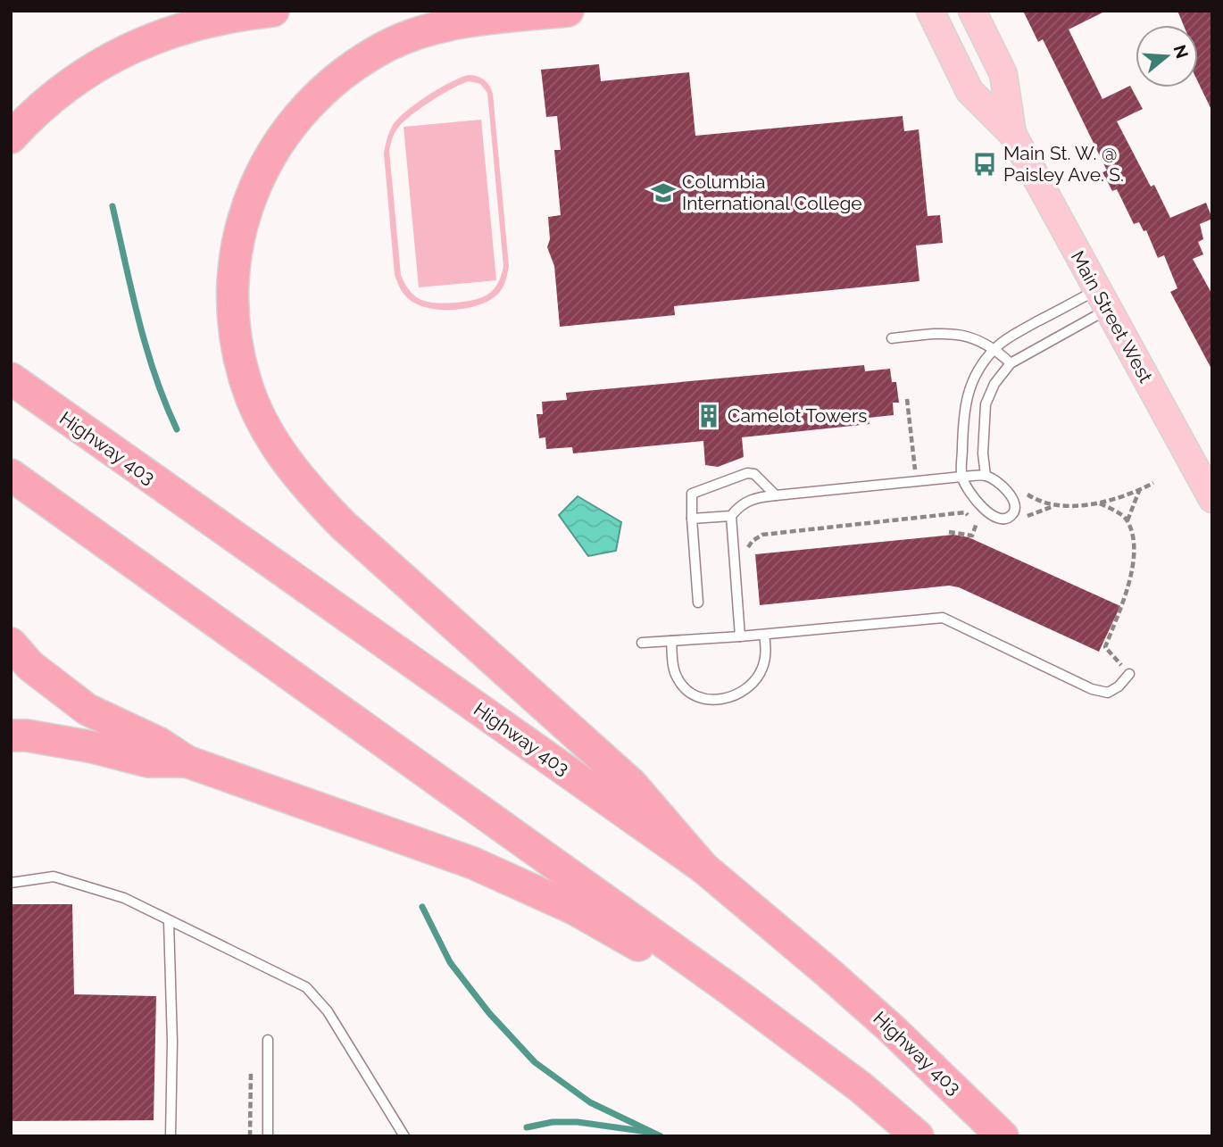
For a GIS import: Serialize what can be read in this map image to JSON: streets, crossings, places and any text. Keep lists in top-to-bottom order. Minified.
{"streets":{"highway":["Highway 403"],"main road":["Main Street West"]},"places":{"bus stop":["Main St. W. @ Paisley Ave. S."],"school or university":["Columbia International College"],"building":["Camelot Towers"]},"north":"right"}
